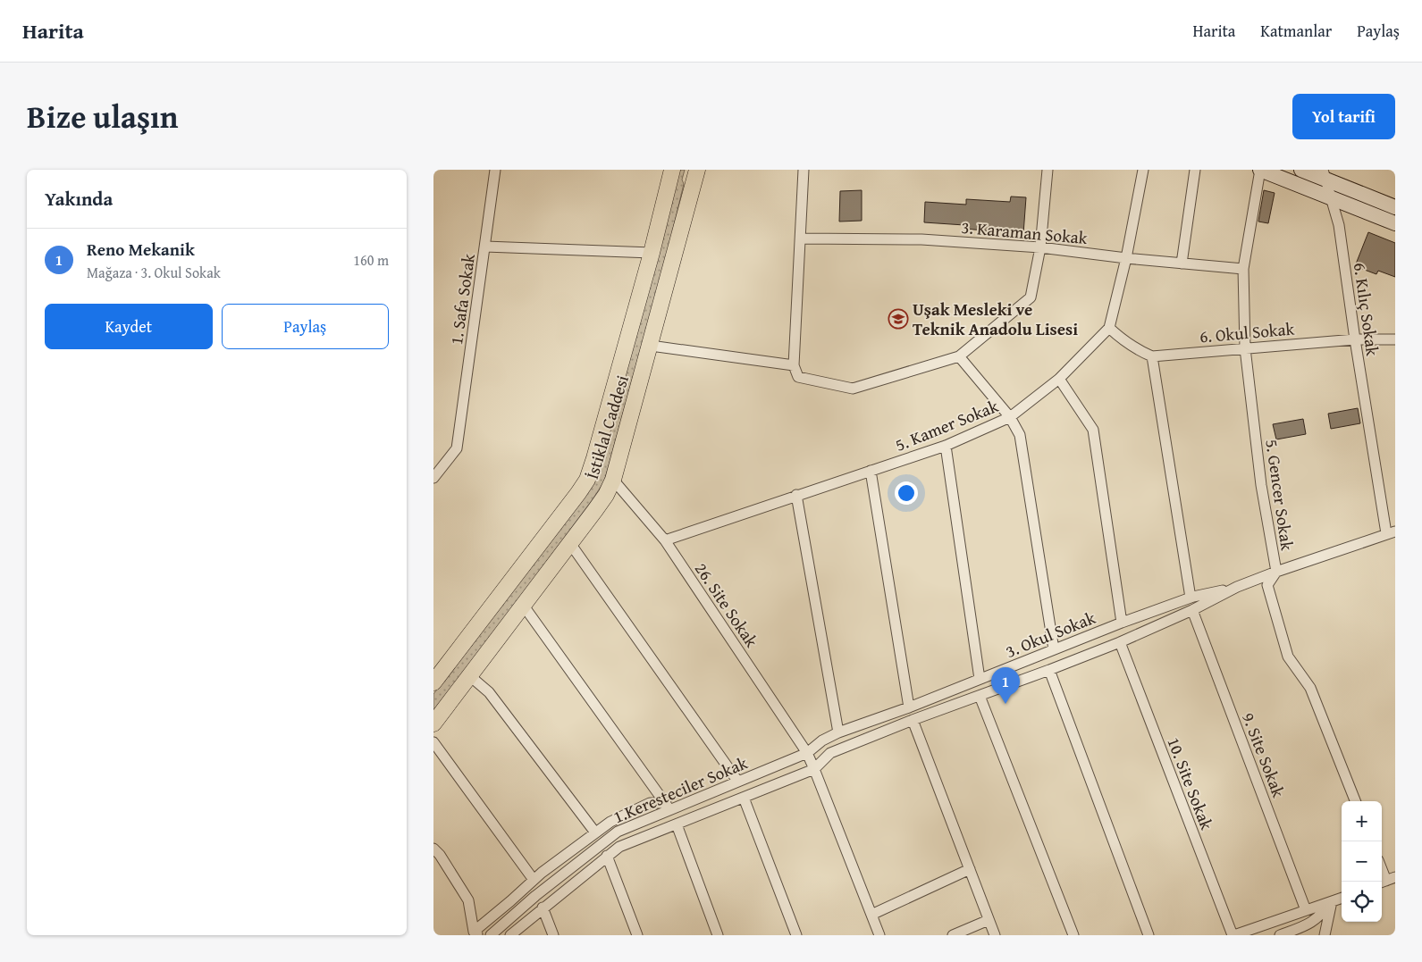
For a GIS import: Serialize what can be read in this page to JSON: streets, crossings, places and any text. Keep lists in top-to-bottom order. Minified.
{"streets":{"main road":["İstiklal Caddesi"],"street":["3. Karaman Sokak","1. Safa Sokak","6. Kılıç Sokak","6. Okul Sokak","5. Kamer Sokak","5. Gencer Sokak","26. Site Sokak","3. Okul Sokak","9. Site Sokak","10. Site Sokak","1.Keresteciler Sokak"]},"crossings":[["3. Karaman Sokak","5. Gencer Sokak"],["6. Kılıç Sokak","6. Okul Sokak"],["6. Kılıç Sokak","3. Okul Sokak"],["6. Okul Sokak","5. Gencer Sokak"],["5. Kamer Sokak","26. Site Sokak"],["İstiklal Caddesi","26. Site Sokak"],["5. Gencer Sokak","3. Okul Sokak"],["26. Site Sokak","3. Okul Sokak"],["26. Site Sokak","1.Keresteciler Sokak"],["3. Okul Sokak","9. Site Sokak"],["3. Okul Sokak","10. Site Sokak"],["3. Okul Sokak","1.Keresteciler Sokak"]],"places":{"school or university":["Uşak Mesleki ve Teknik Anadolu Lisesi"]},"page":{"header":"Harita","nav":["Harita","Katmanlar","Paylaş"],"title":"Bize ulaşın","buttons":["Yol tarifi",["Kaydet","Paylaş"]],"heading":"Yakında","list":[{"mark":"1","name":"Reno Mekanik","note":"Mağaza · 3. Okul Sokak","value":"160 m"}],"pins":"1","map_buttons":["+","−"]}}
